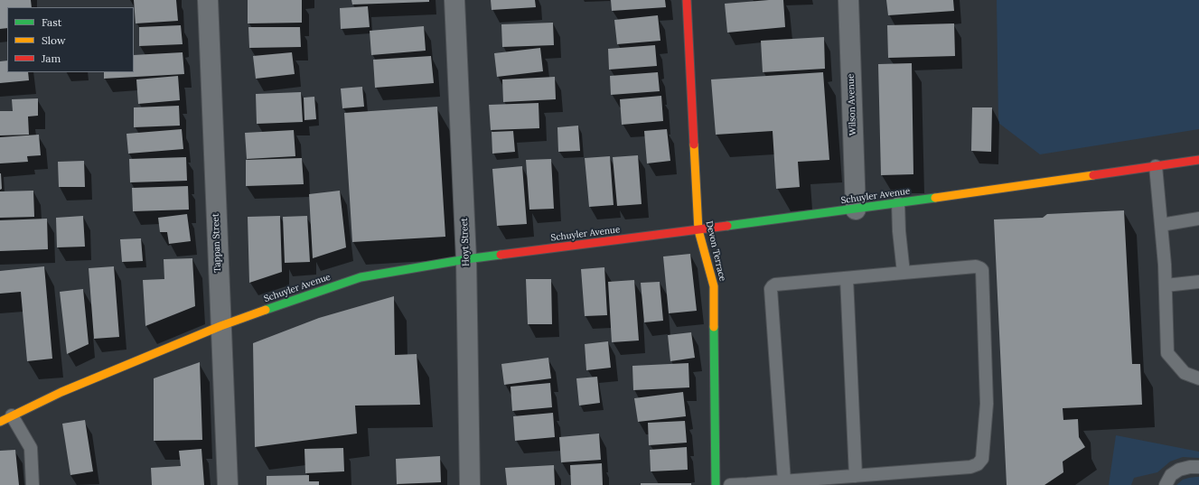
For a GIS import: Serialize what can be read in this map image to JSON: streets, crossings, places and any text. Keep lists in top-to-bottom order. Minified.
{"streets":{"main road":["Schuyler Avenue","Devon Terrace"],"street":["Wilson Avenue","Hoyt Street","Tappan Street"]},"crossings":[["Wilson Avenue","Schuyler Avenue"],["Schuyler Avenue","Hoyt Street"],["Schuyler Avenue","Tappan Street"],["Schuyler Avenue","Devon Terrace"]],"legend":["Fast","Slow","Jam"]}
